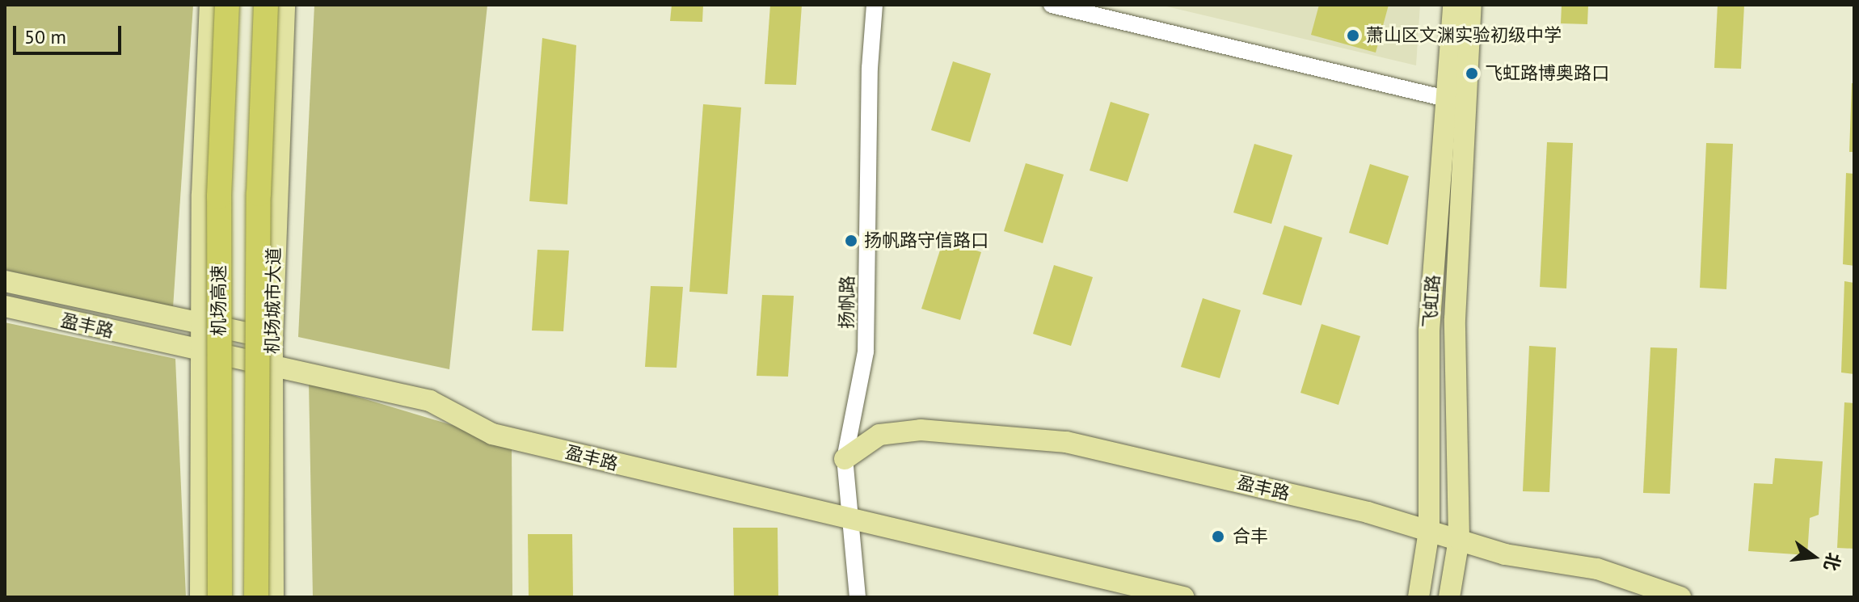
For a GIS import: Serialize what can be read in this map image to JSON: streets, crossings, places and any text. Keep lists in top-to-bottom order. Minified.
{"streets":{"highway":["机场高速"],"main road":["机场城市大道","飞虹路","盈丰路"],"street":["扬帆路"]},"crossings":[["机场城市大道","盈丰路"],["飞虹路","盈丰路"],["扬帆路","盈丰路"]],"places":["萧山区文渊实验初级中学","飞虹路博奥路口","扬帆路守信路口","合丰"],"scale_bar":"50 m","north":"right"}
